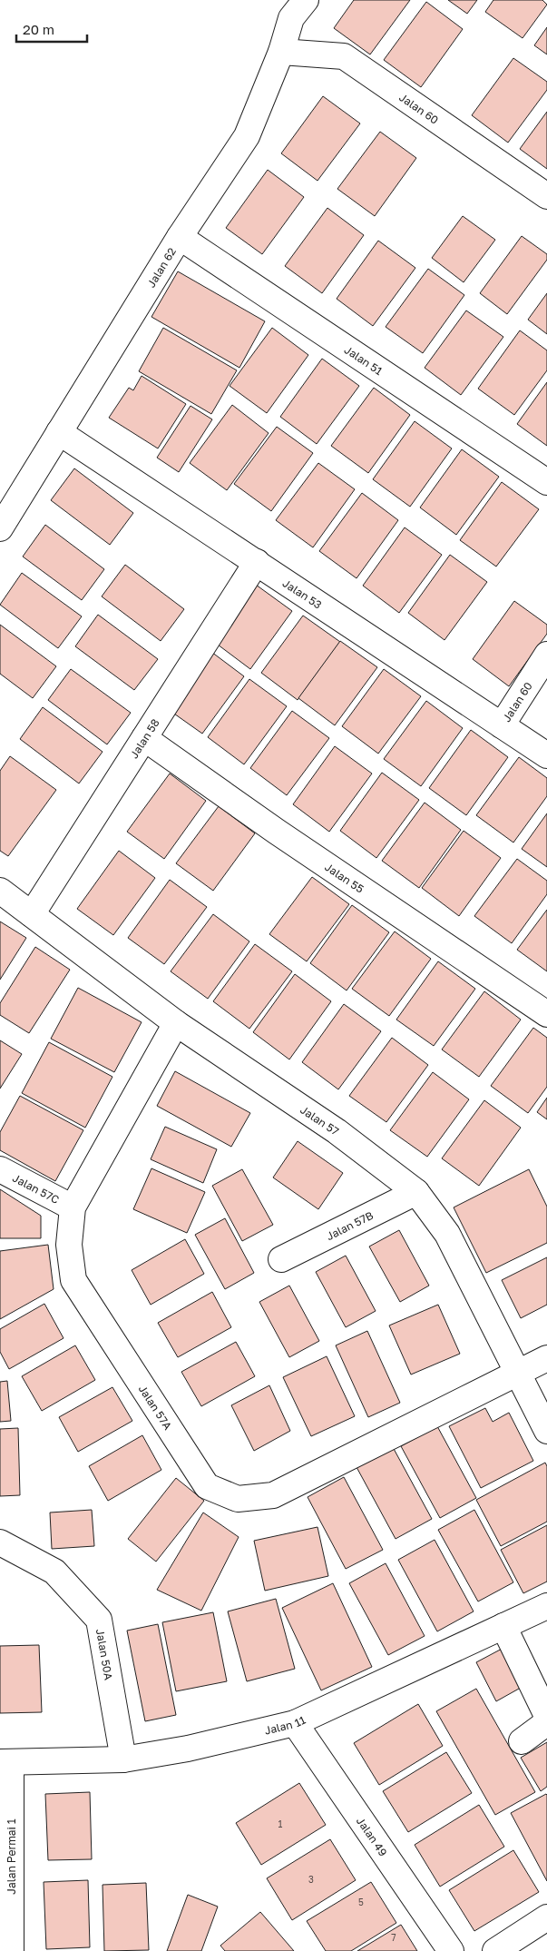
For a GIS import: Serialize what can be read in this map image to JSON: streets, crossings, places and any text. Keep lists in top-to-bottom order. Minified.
{"streets":{"street":["Jalan 60","Jalan 62","Jalan 51","Jalan 53","Jalan 58","Jalan 55","Jalan 57","Jalan 57C","Jalan 57B","Jalan 57A","Jalan 50A","Jalan 11","Jalan 49","Jalan Permai 1"]},"crossings":[["Jalan 60","Jalan 62"],["Jalan 60","Jalan 53"],["Jalan 62","Jalan 51"],["Jalan 62","Jalan 53"],["Jalan 53","Jalan 58"],["Jalan 58","Jalan 55"],["Jalan 58","Jalan 57"],["Jalan 57","Jalan 57B"],["Jalan 57","Jalan 57A"],["Jalan 57C","Jalan 57A"],["Jalan 50A","Jalan 11"],["Jalan 11","Jalan 49"],["Jalan 11","Jalan Permai 1"]],"house_numbers":["1","3","5","7"],"scale_bar":"20 m"}
